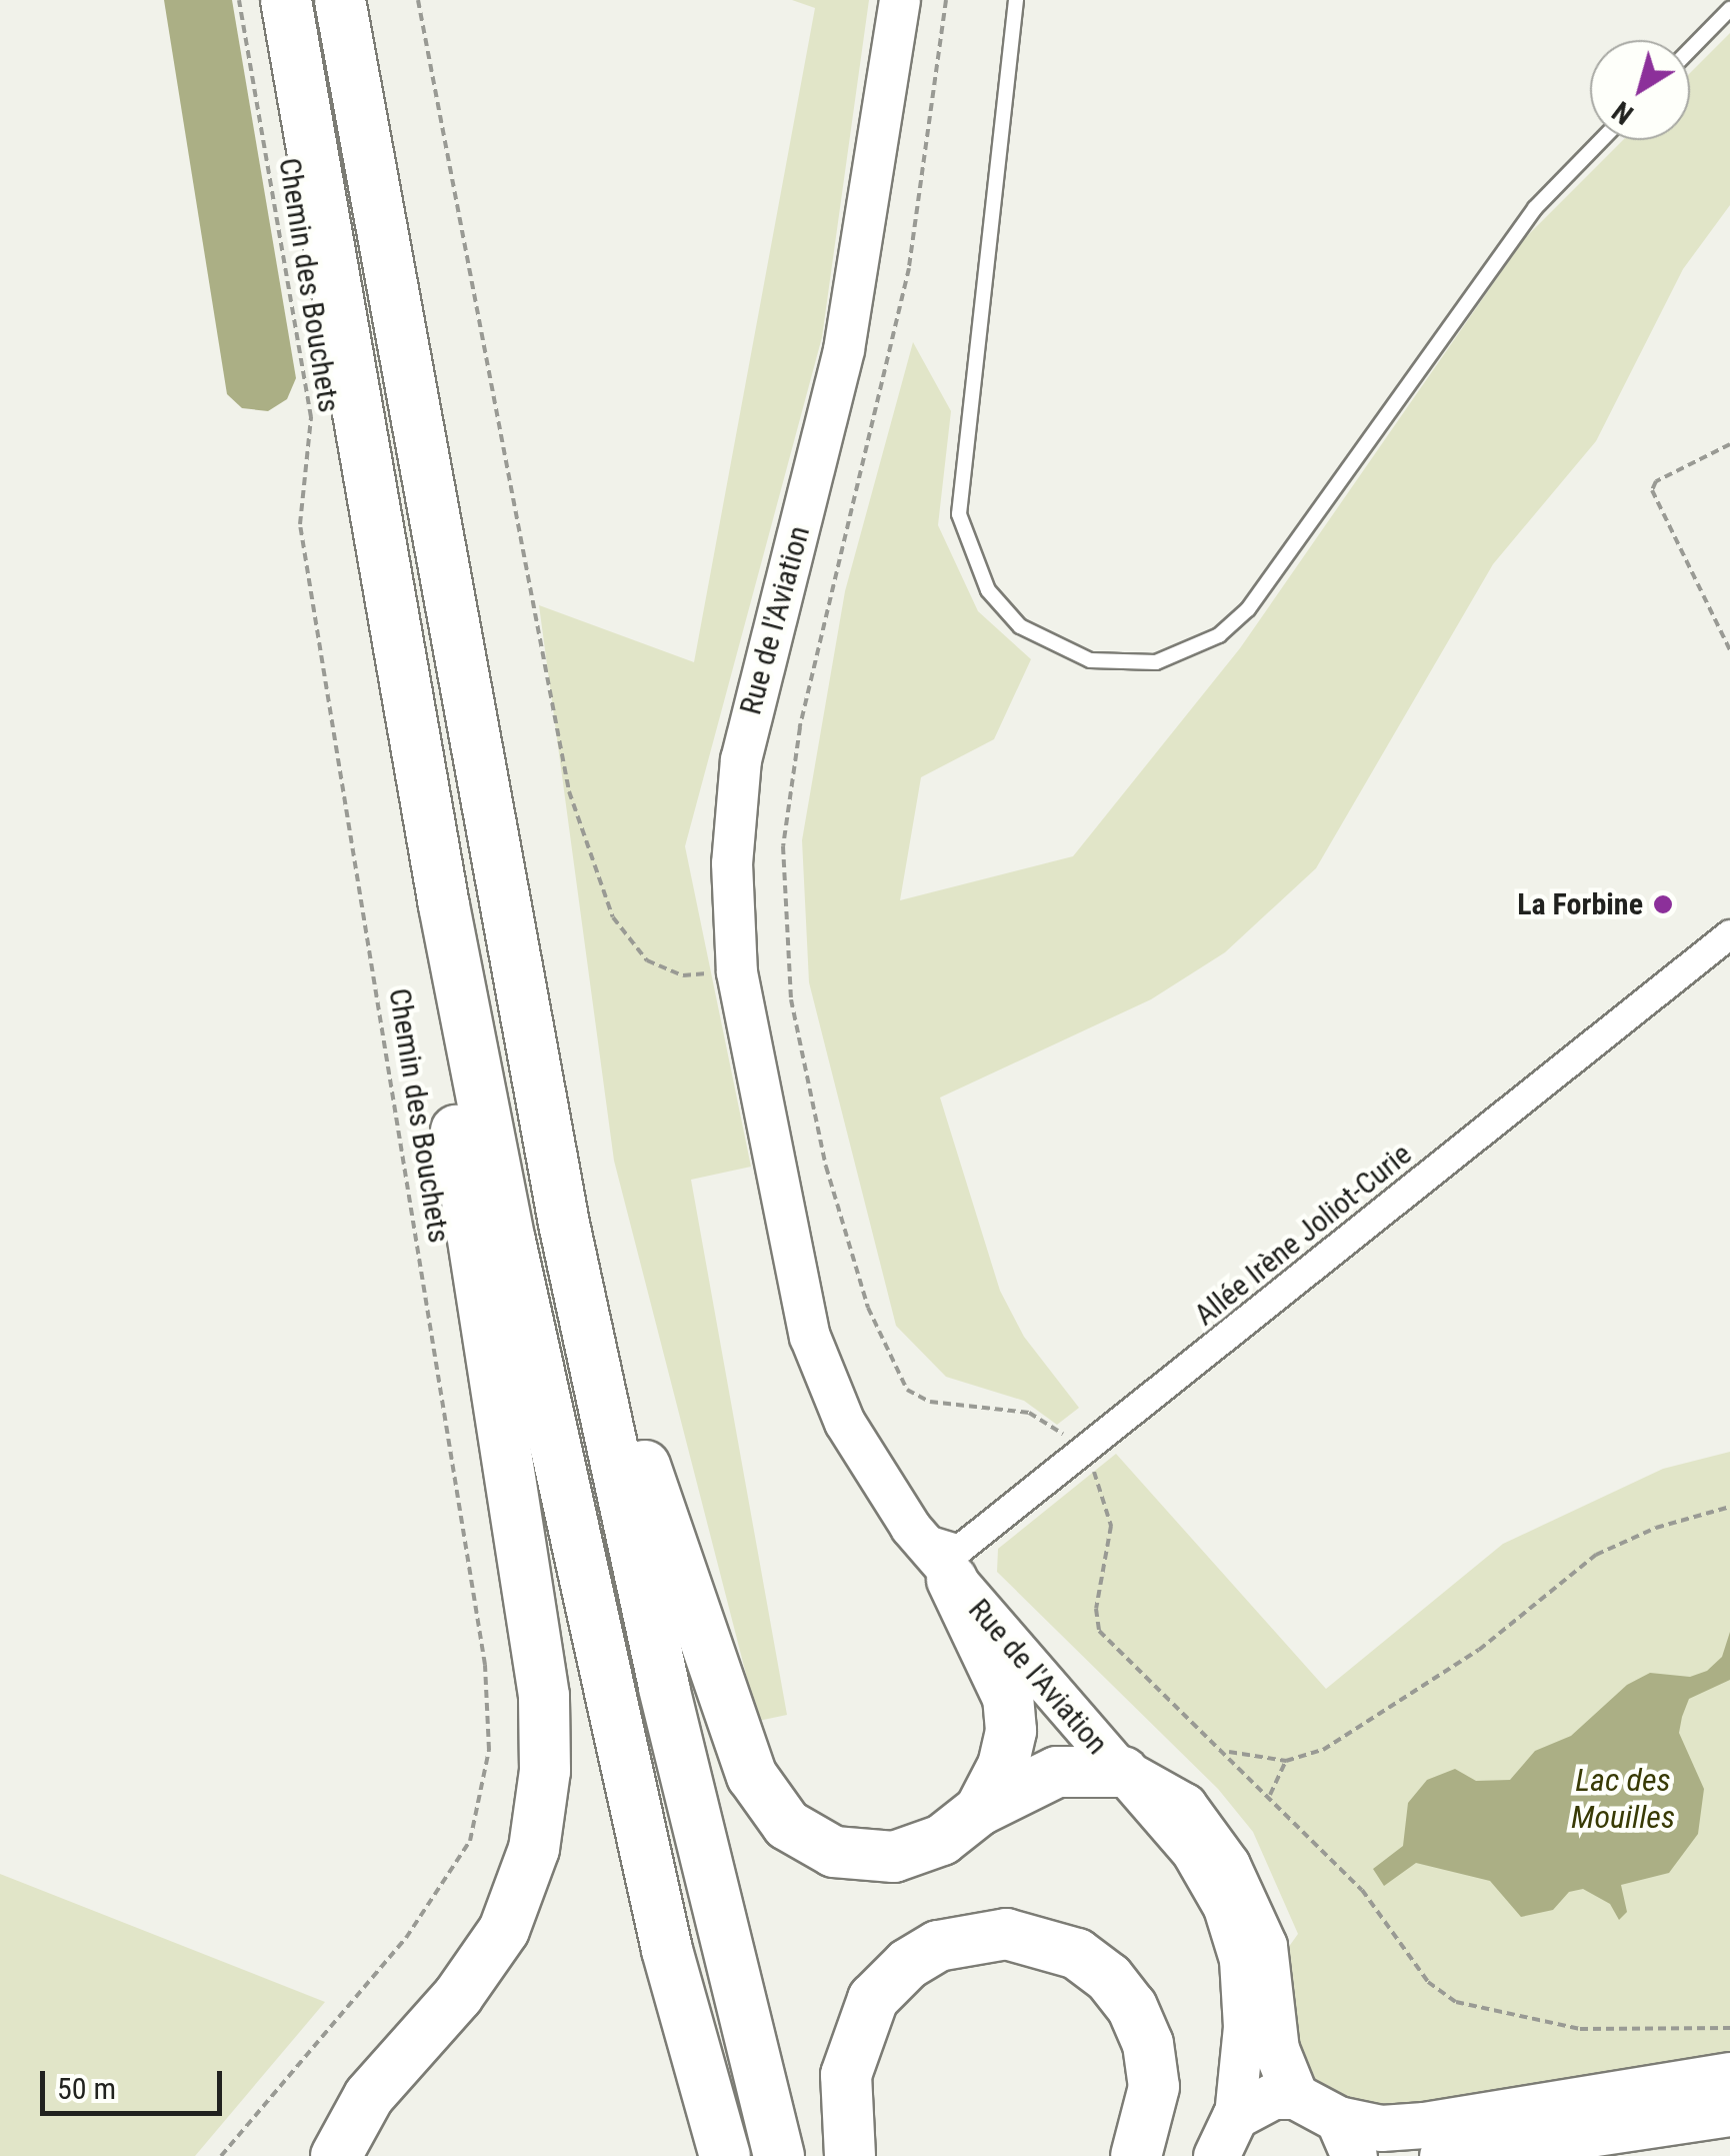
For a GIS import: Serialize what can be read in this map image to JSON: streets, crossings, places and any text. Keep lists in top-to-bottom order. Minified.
{"streets":{"main road":["Rue de l'Aviation"],"street":["Allée Irène Joliot-Curie"],"path":["Chemin des Bouchets"]},"crossings":[["Rue de l'Aviation","Allée Irène Joliot-Curie"]],"water":["Lac des Mouilles"],"places":["La Forbine"],"scale_bar":"50 m","north":"bottom left"}
